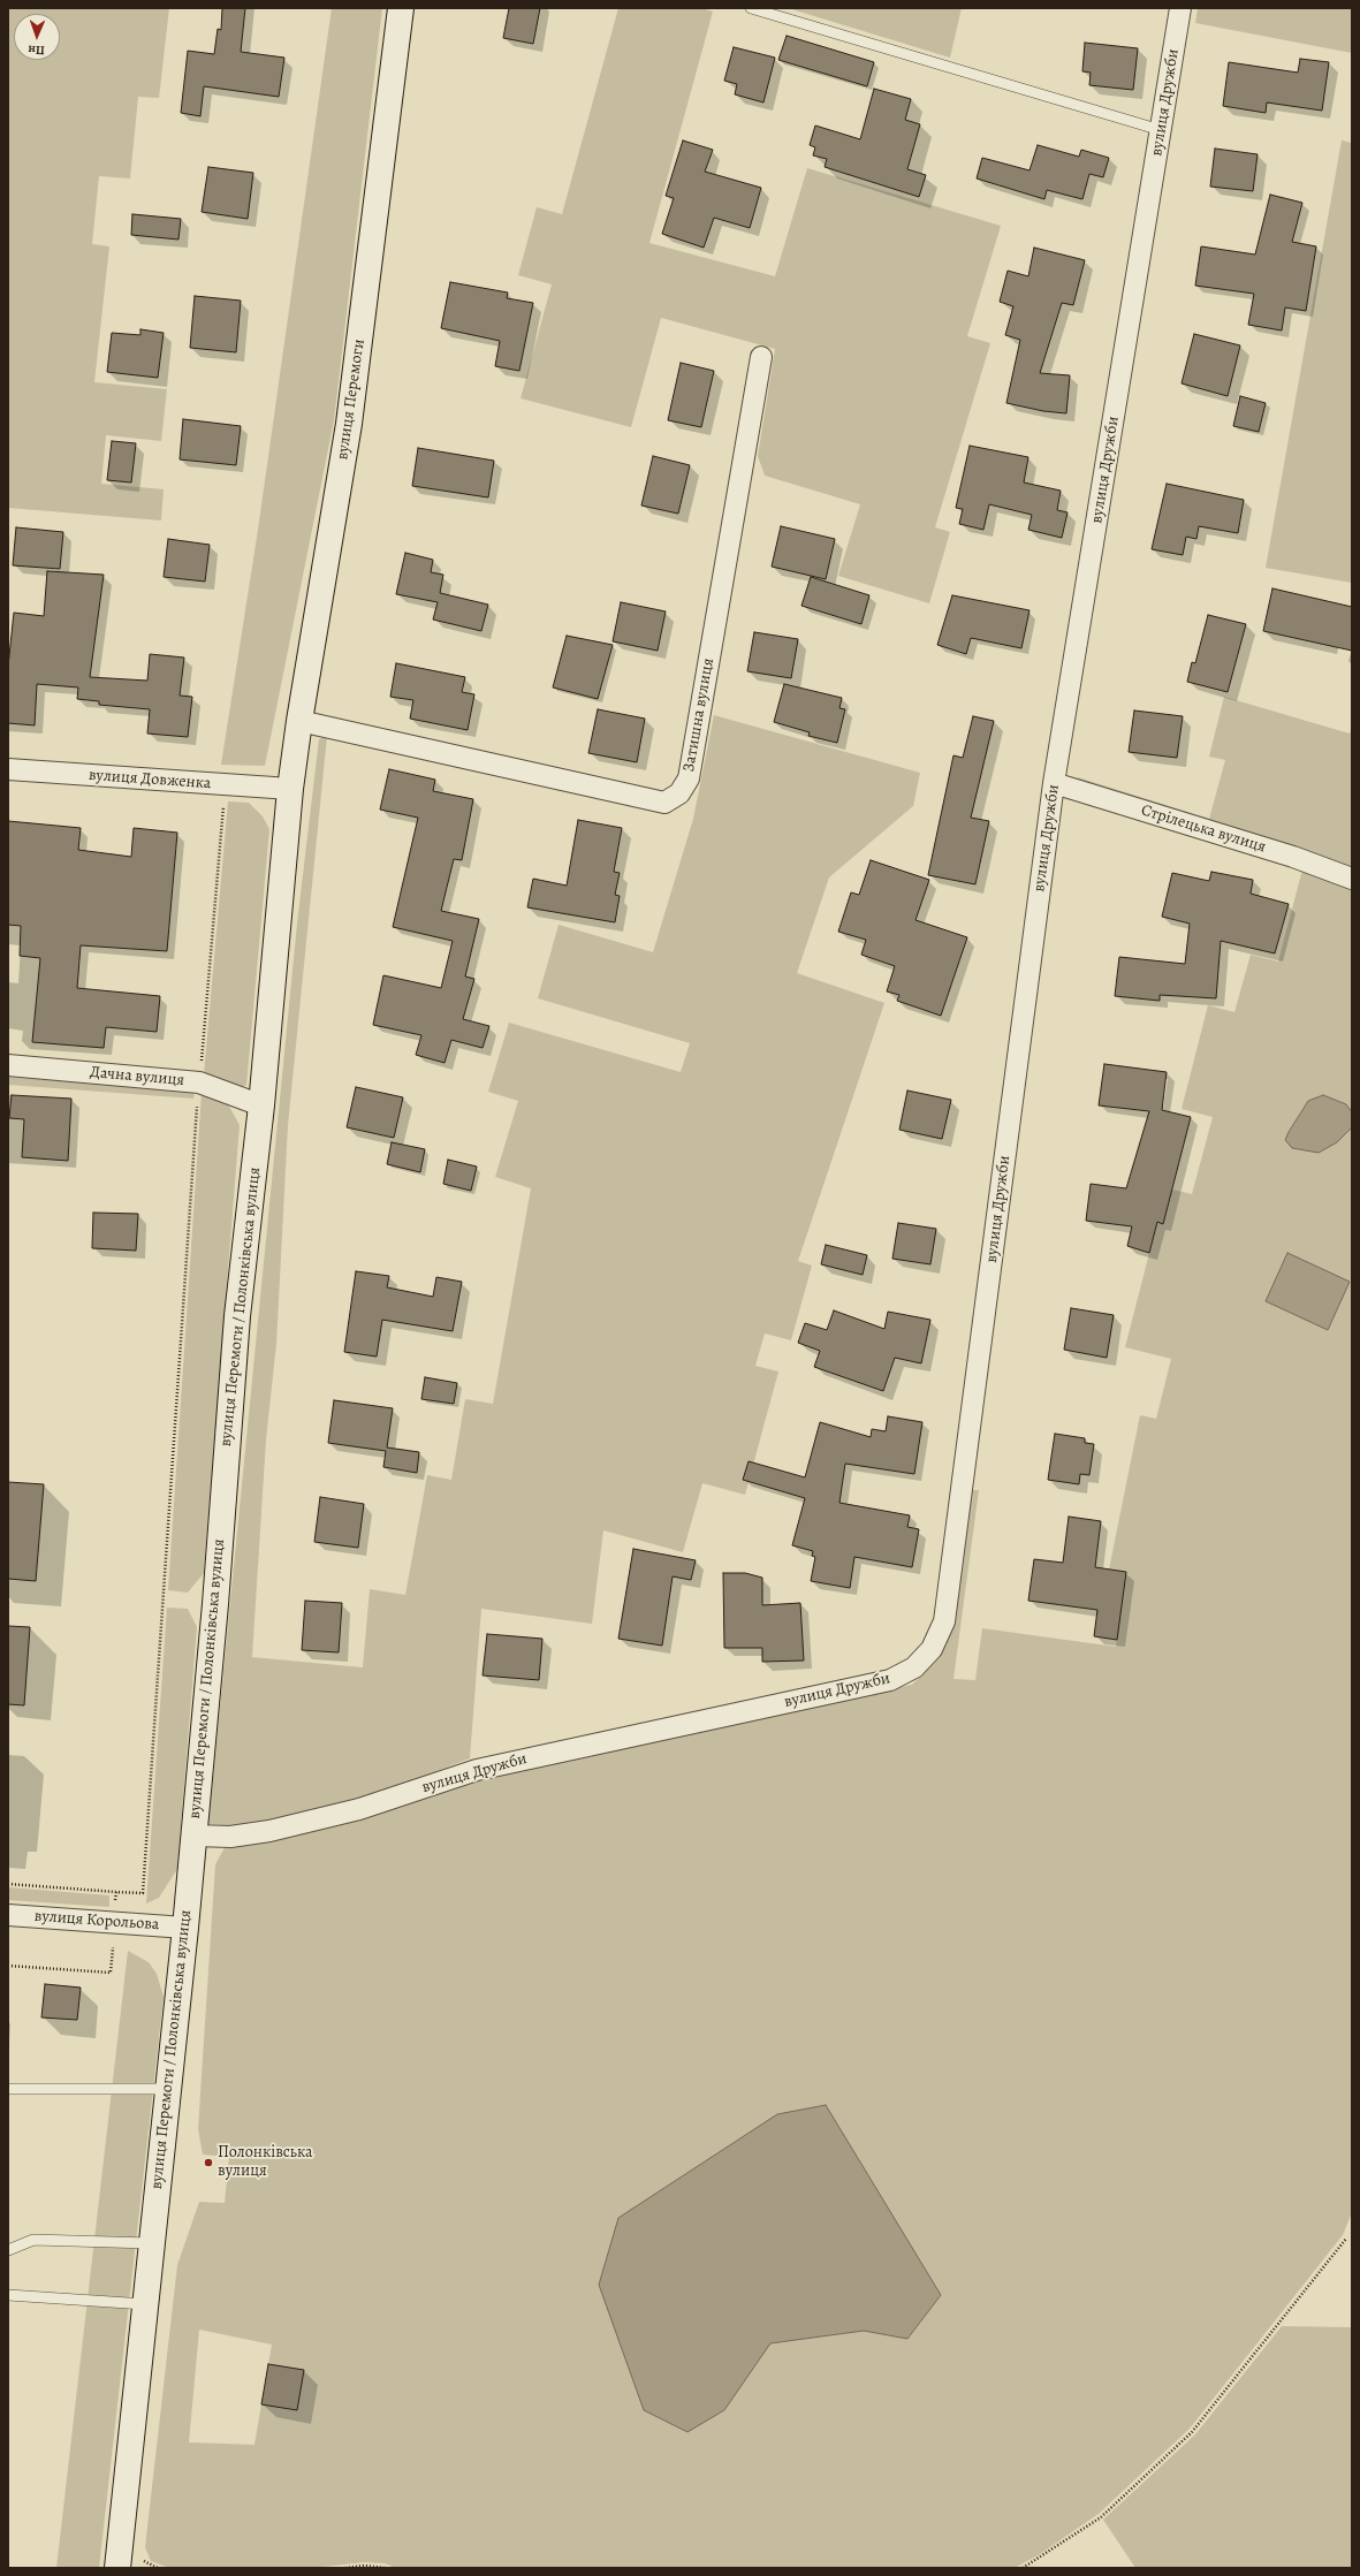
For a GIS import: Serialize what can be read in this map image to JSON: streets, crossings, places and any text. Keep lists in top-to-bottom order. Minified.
{"streets":{"main road":["вулиця Перемоги","вулиця Перемоги / Полонківська вулиця"],"street":["вулиця Дружби","Затишна вулиця","вулиця Довженка","Стрілецька вулиця","Дачна вулиця","вулиця Корольова"]},"crossings":[["вулиця Дружби","Стрілецька вулиця"],["вулиця Дружби","вулиця Перемоги / Полонківська вулиця"],["вулиця Перемоги","Затишна вулиця"],["вулиця Перемоги","вулиця Довженка"],["вулиця Перемоги","вулиця Перемоги / Полонківська вулиця"],["вулиця Довженка","вулиця Перемоги / Полонківська вулиця"],["Дачна вулиця","вулиця Перемоги / Полонківська вулиця"],["вулиця Перемоги / Полонківська вулиця","вулиця Корольова"]],"places":["Полонківська вулиця"],"north":"bottom"}
